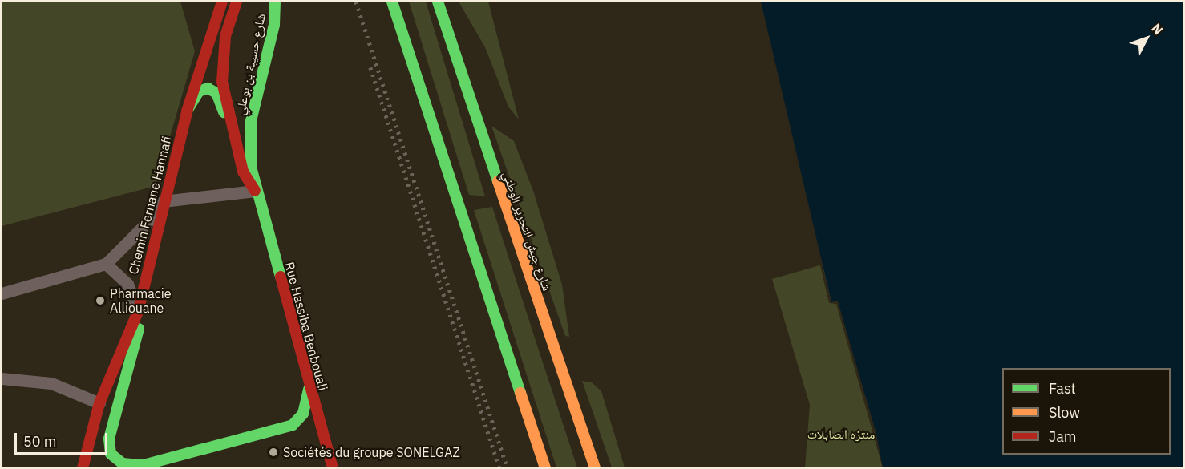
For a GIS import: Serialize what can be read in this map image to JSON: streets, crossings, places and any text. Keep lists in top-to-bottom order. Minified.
{"streets":{"main road":["شارع حسيبة بن بوعلي","Chemin Fernane Hannafi","شارع جيش التحرير الوطني","Rue Hassiba Benbouali"]},"crossings":[["شارع حسيبة بن بوعلي","Rue Hassiba Benbouali"]],"parks":["منتزه الصابلات"],"places":["Pharmacie Alliouane","Sociétés du groupe SONELGAZ"],"legend":["Fast","Slow","Jam"],"scale_bar":"50 m","north":"top right"}
